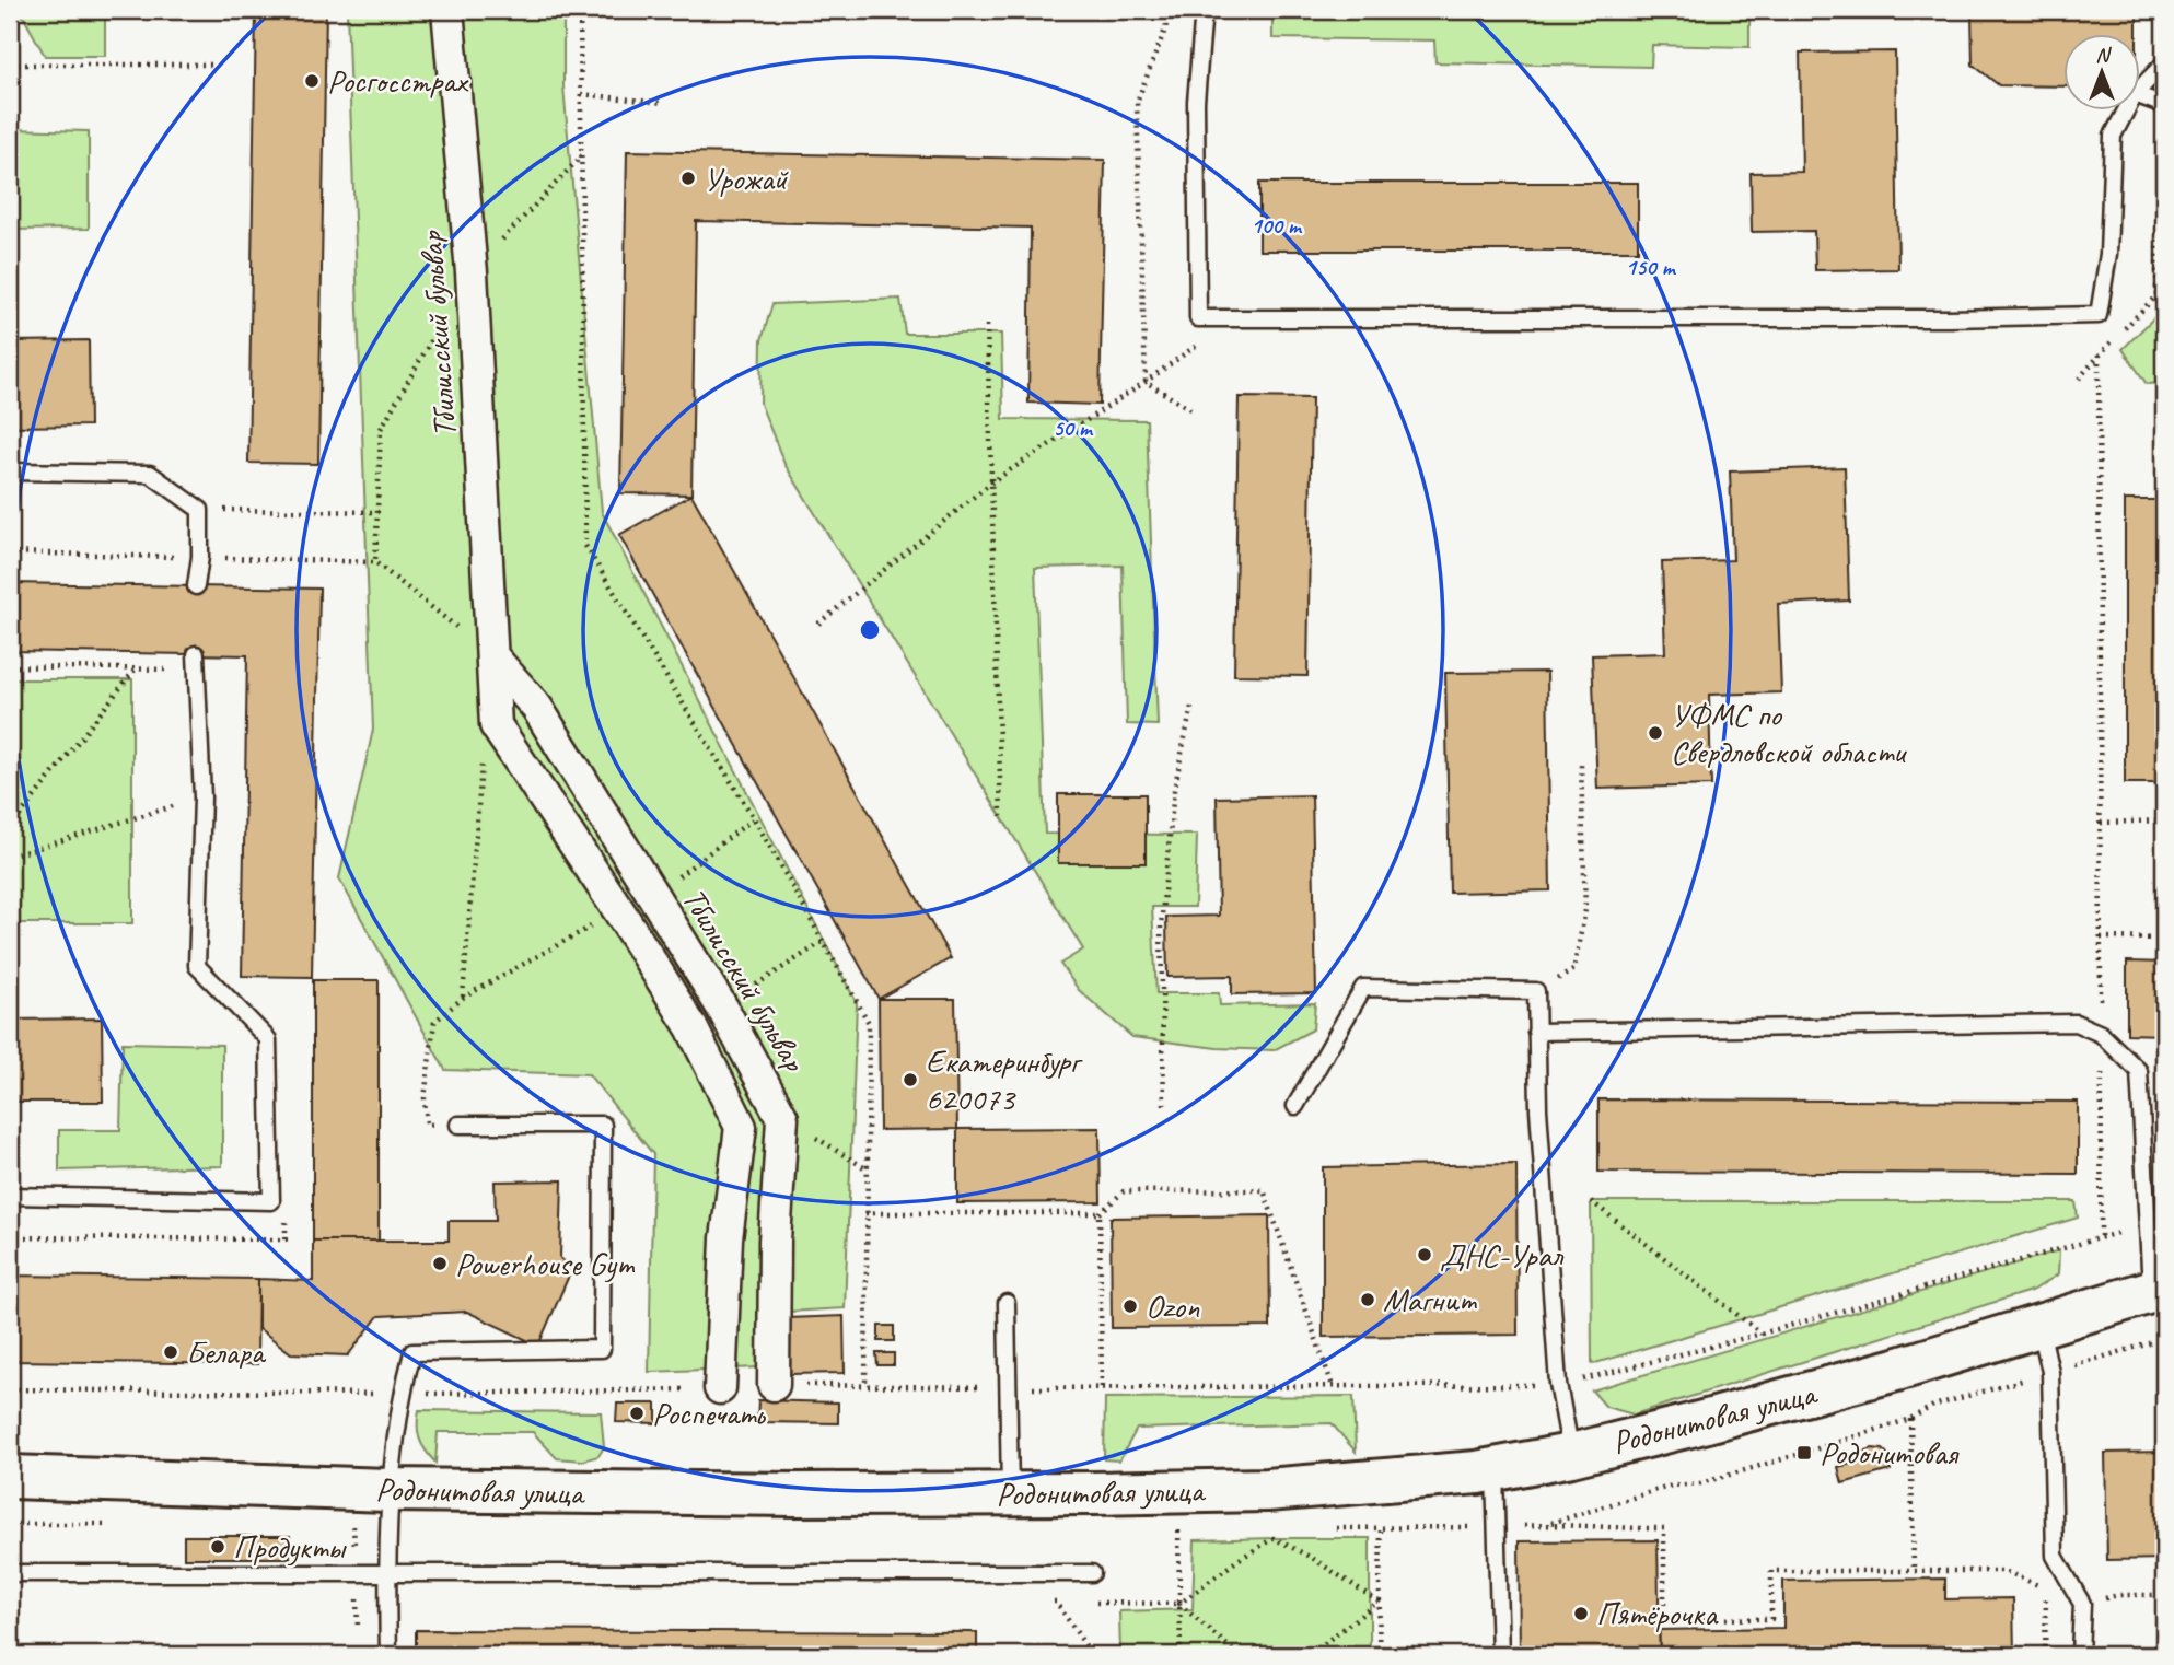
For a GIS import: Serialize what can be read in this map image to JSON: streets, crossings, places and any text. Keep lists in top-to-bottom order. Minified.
{"streets":{"street":["Тбилисский бульвар","Родонитовая улица"]},"places":{"other":["Росгосстрах","Урожай","УФМС по Свердловской области","Екатеринбург 620073","ДНС-Урал","Powerhouse Gym","Магнит","Ozon","Белара","Роспечать","Продукты","Пятёрочка"],"transit":["Родонитовая"]},"north":"top","rings":["100 m","150 m","50 m"]}
